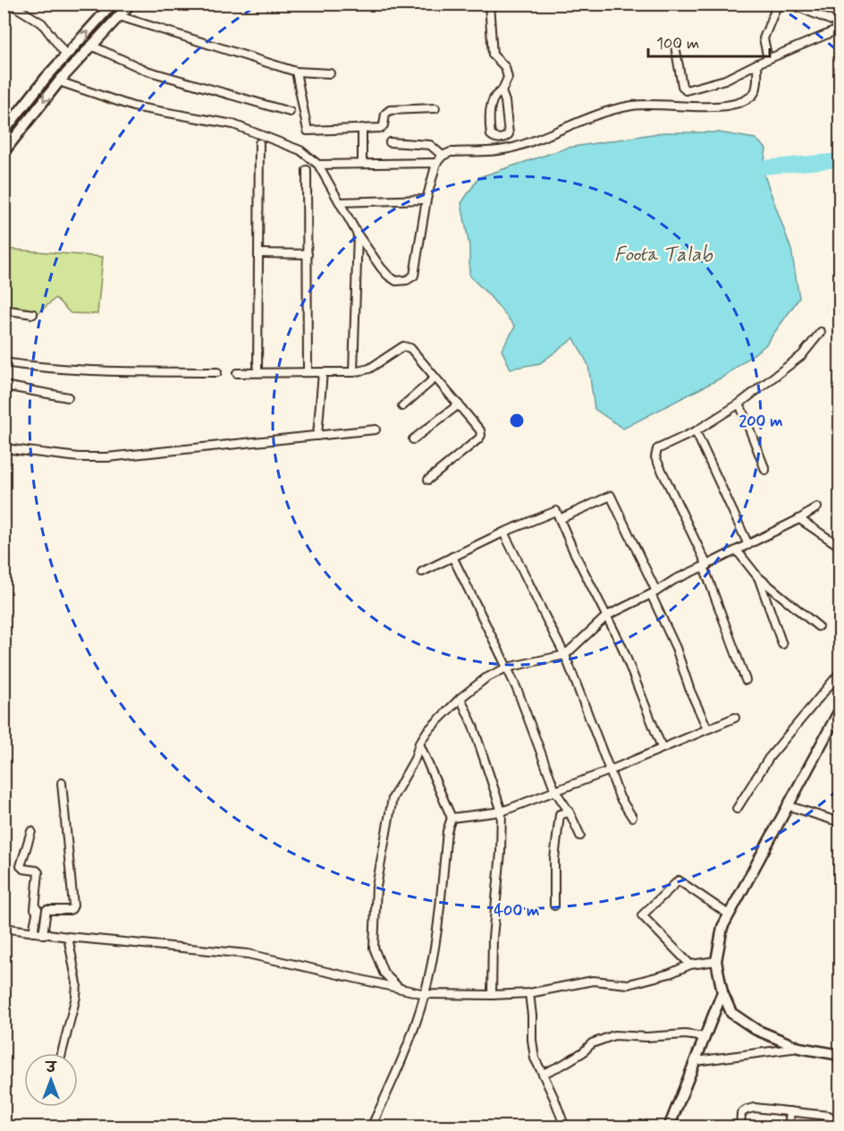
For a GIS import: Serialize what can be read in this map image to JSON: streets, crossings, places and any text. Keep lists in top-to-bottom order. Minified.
{"water":["Foota Talab"],"scale_bar":"100 m","north":"top","rings":["200 m","400 m"]}
